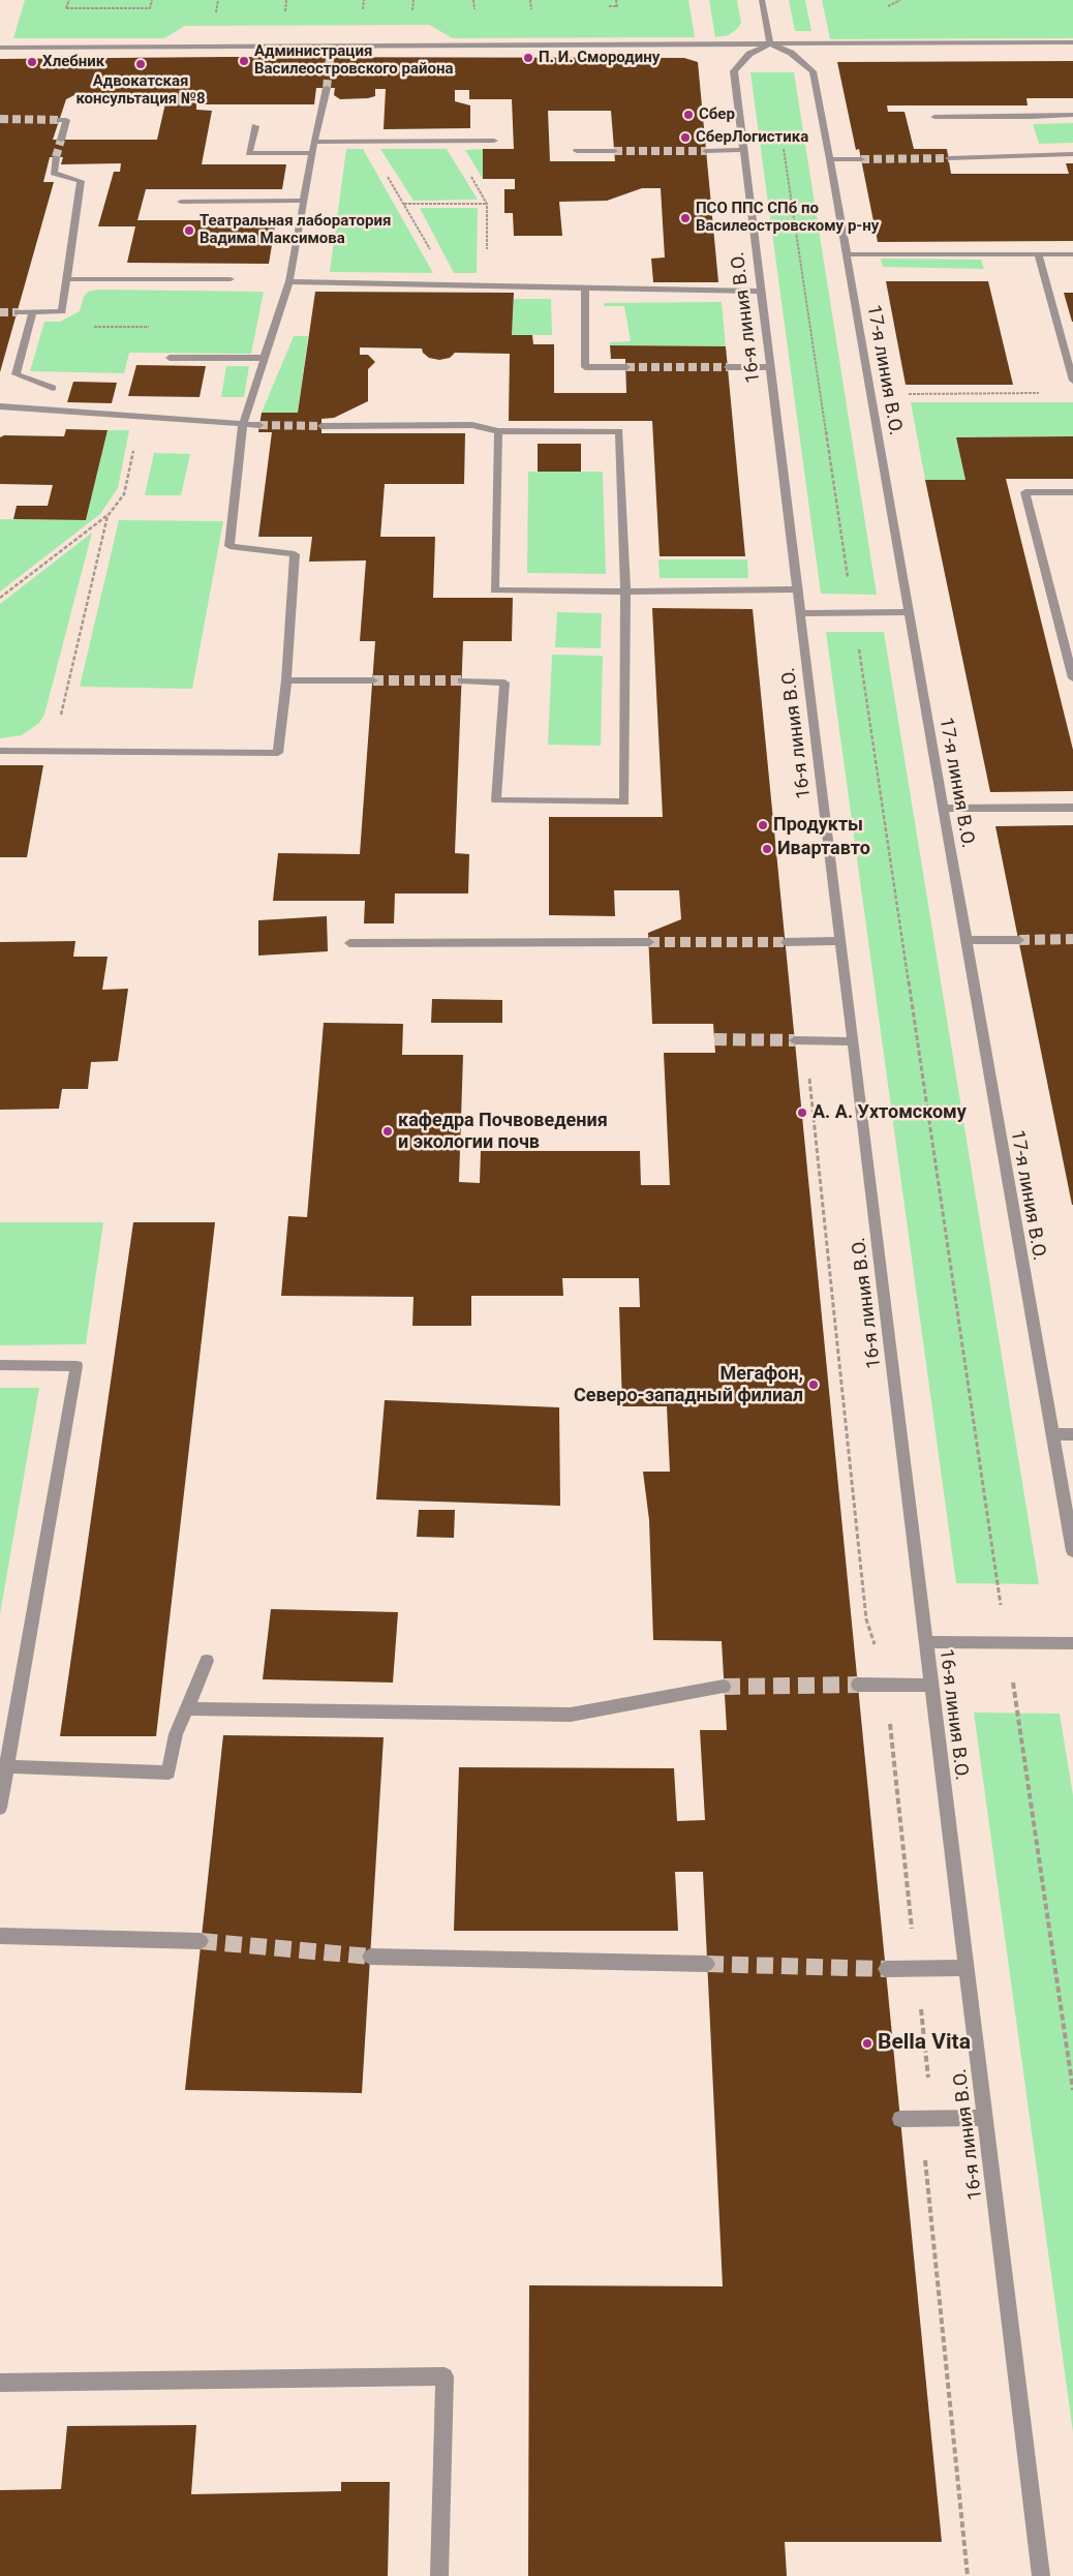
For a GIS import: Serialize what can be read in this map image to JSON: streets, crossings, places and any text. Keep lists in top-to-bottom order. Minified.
{"streets":{"street":["16-я линия В.О.","17-я линия В.О."]},"crossings":[["16-я линия В.О.","17-я линия В.О."]],"places":["П. И. Смородину","Администрация Василеостровского района","Хлебник","Адвокатская консультация №8","Сбер","СберЛогистика","ПСО ППС СПб по Василеостровскому р-ну","Театральная лаборатория Вадима Максимова","Продукты","Ивартавто","А. А. Ухтомскому","кафедра Почвоведения и экологии почв","Мегафон, Северо-западный филиал","Bella Vita"]}
